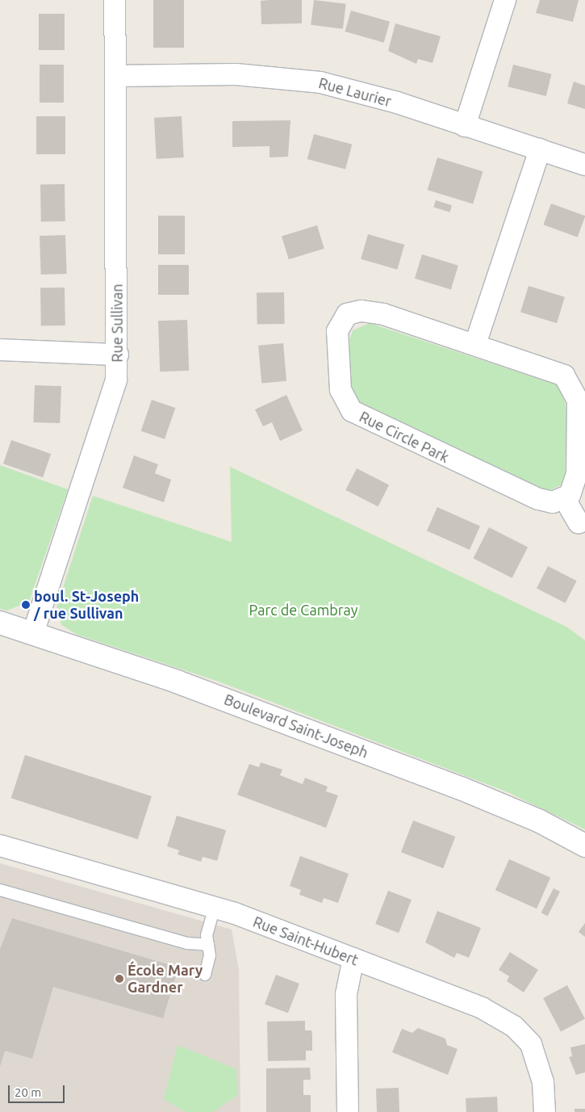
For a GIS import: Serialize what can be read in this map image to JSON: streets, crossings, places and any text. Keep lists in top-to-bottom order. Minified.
{"streets":{"street":["Rue Laurier","Rue Sullivan","Rue Circle Park","Boulevard Saint-Joseph","Rue Saint-Hubert"]},"crossings":[["Rue Laurier","Rue Sullivan"],["Rue Sullivan","Boulevard Saint-Joseph"]],"parks":["Parc de Cambray"],"places":["boul. St-Joseph / rue Sullivan","École Mary Gardner"],"scale_bar":"20 m"}
